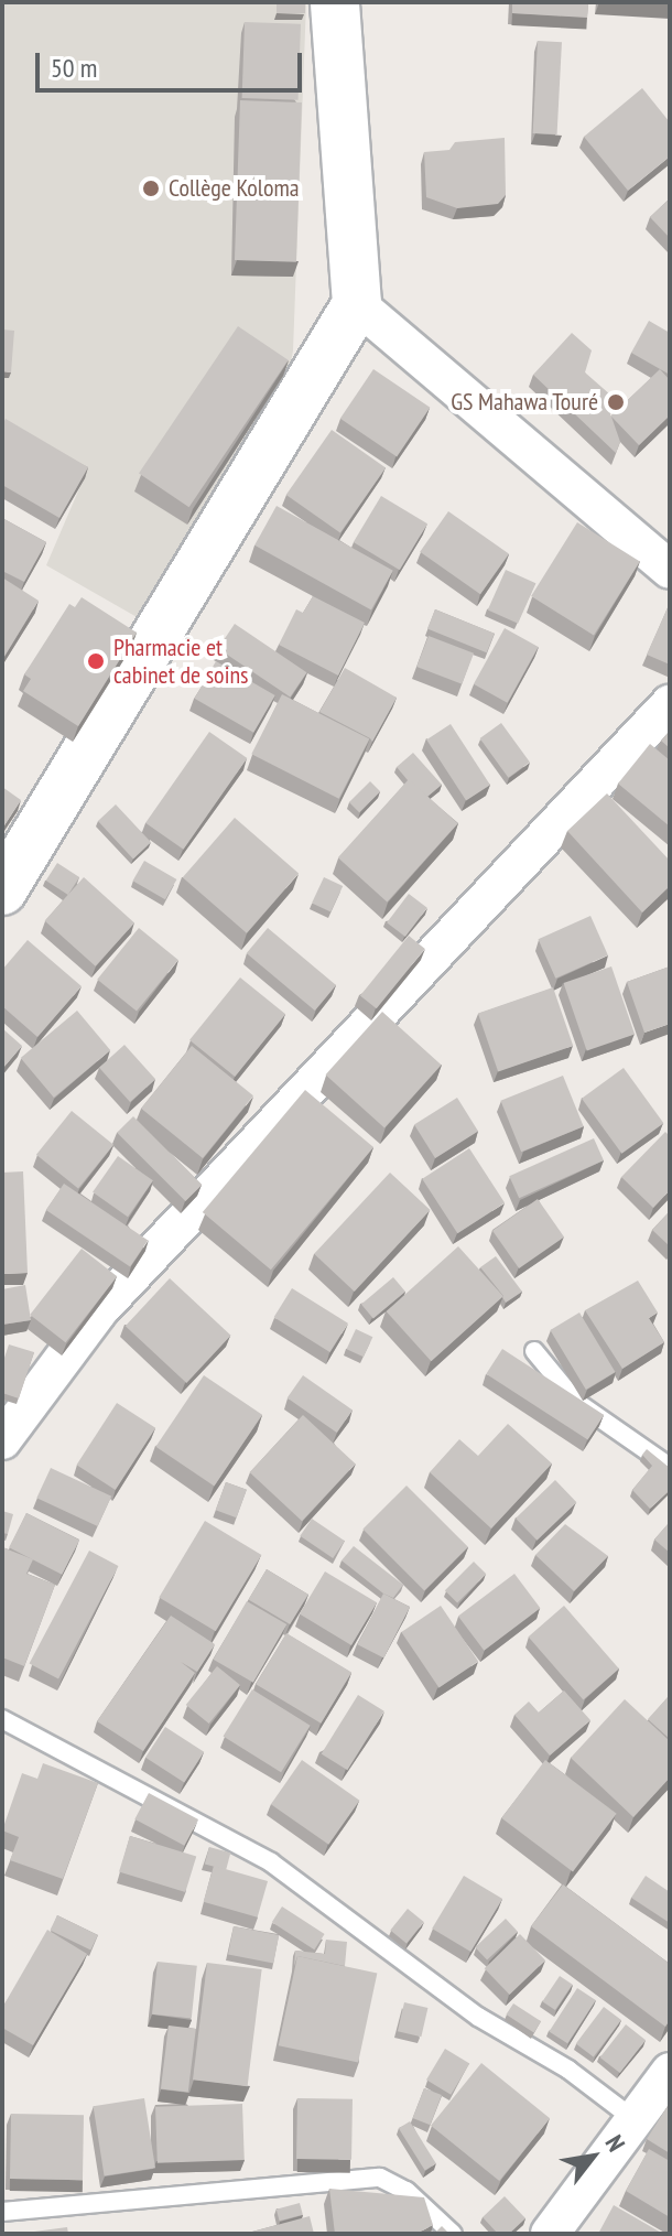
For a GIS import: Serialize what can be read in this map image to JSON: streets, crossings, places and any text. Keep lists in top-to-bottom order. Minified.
{"places":["Collège Koloma","GS Mahawa Touré","Pharmacie et cabinet de soins"],"scale_bar":"50 m","north":"top right"}
